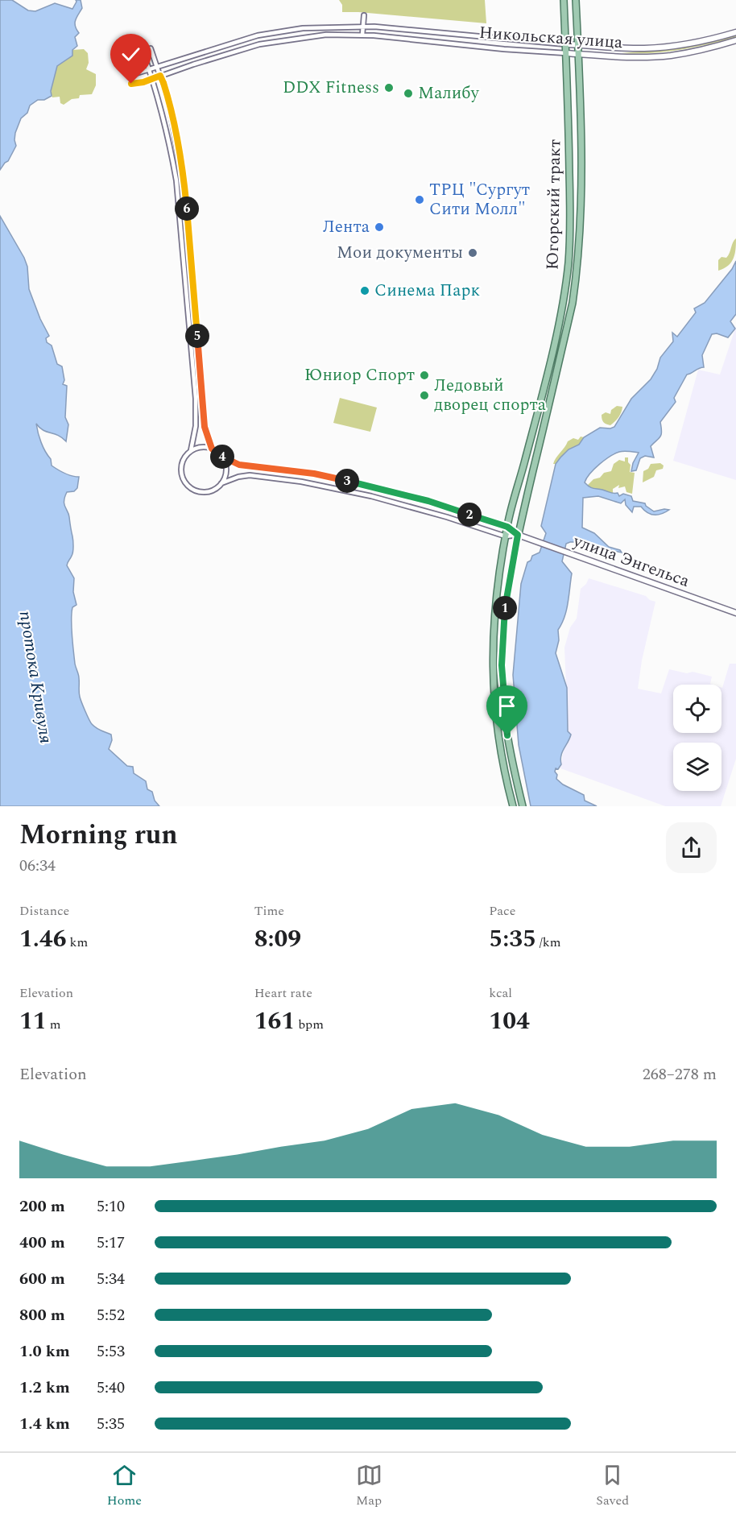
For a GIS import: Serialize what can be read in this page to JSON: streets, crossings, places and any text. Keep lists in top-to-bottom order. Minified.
{"streets":{"main road":["Югорский тракт"],"street":["Никольская улица","улица Энгельса"]},"crossings":[["Никольская улица","Югорский тракт"],["Югорский тракт","улица Энгельса"]],"water":["протока Кривуля"],"places":["DDX Fitness","Малибу","ТРЦ \"Сургут Сити Молл\"","Лента","Мои документы","Синема Парк","Юниор Спорт","Ледовый дворец спорта"],"page":{"pins":["6","5","4","3","2","1"],"heading":["Morning run","06:34"],"stats":[["Distance","1.46 km"],["Time","8:09"],["Pace","5:35 /km"],["Elevation","11 m"],["Heart rate","161 bpm"],["kcal","104"]],"chart":["Elevation","268–278 m"],"list":[{"name":"200 m","note":"5:10"},{"name":"400 m","note":"5:17"},{"name":"600 m","note":"5:34"},{"name":"800 m","note":"5:52"},{"name":"1.0 km","note":"5:53"},{"name":"1.2 km","note":"5:40"},{"name":"1.4 km","note":"5:35"}],"tabs":["Home","Map","Saved"]}}
